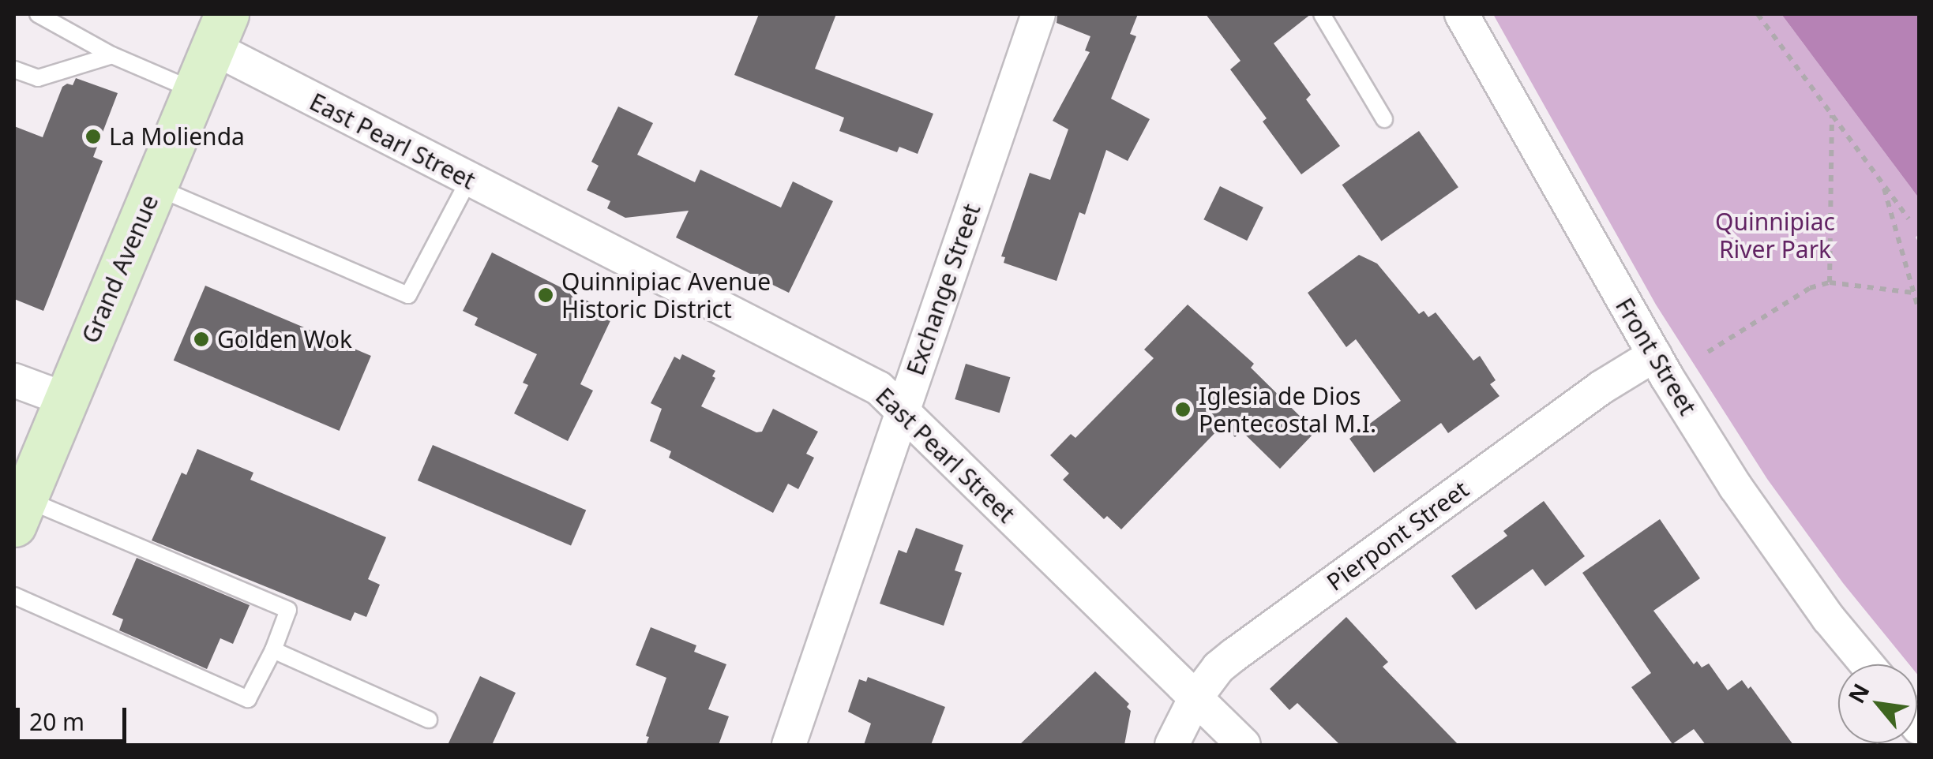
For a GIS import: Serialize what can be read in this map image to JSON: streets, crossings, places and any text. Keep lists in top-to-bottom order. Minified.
{"streets":{"main road":["Grand Avenue"],"street":["East Pearl Street","Exchange Street","Front Street","Pierpont Street"]},"crossings":[["East Pearl Street","Grand Avenue"],["East Pearl Street","Exchange Street"],["East Pearl Street","Pierpont Street"],["Front Street","Pierpont Street"]],"parks":["Quinnipiac River Park"],"places":["La Molienda","Quinnipiac Avenue Historic District","Golden Wok","Iglesia de Dios Pentecostal M.I."],"scale_bar":"20 m","north":"top left"}
